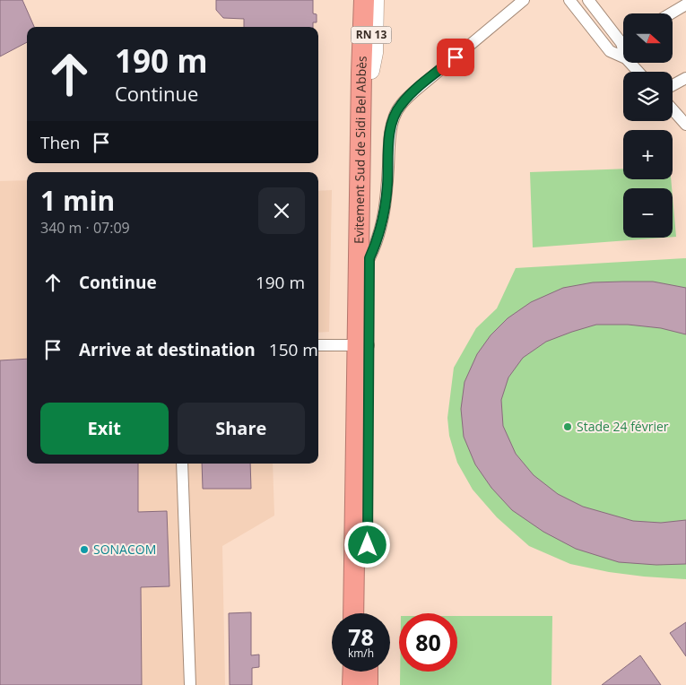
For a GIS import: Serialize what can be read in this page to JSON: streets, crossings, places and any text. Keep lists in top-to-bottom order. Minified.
{"streets":{"highway":["RN 13","Evitement Sud de Sidi Bel Abbès"]},"crossings":[["RN 13","Evitement Sud de Sidi Bel Abbès"]],"places":["Stade 24 février","SONACOM"],"north":"right","page":{"map_buttons":["+","−"],"turn":["190 m","Continue"],"then":"Then","heading":["1 min","340 m · 07:09"],"list":[{"name":"Continue","value":"190 m"},{"name":"Arrive at destination","value":"150 m"}],"buttons":["Exit","Share"],"speed":"78 km/h","limit":"80"}}
